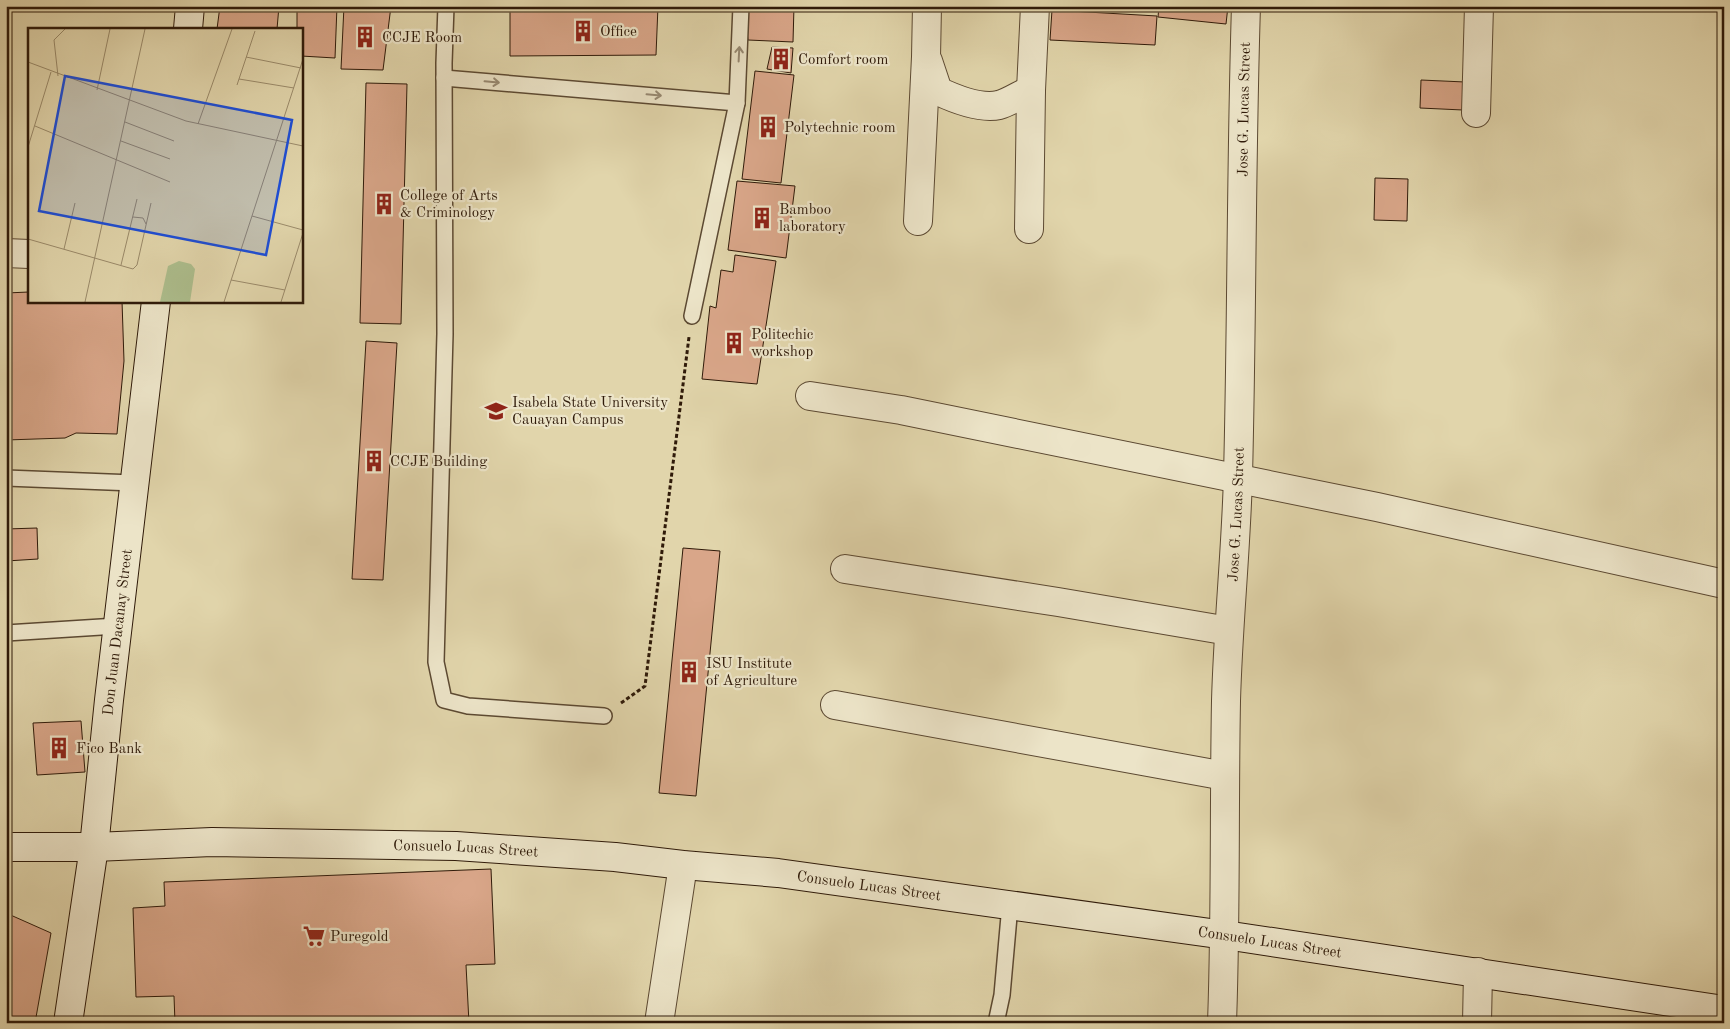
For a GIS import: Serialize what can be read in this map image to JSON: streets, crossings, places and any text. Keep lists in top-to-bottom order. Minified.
{"streets":{"street":["Jose G. Lucas Street","Don Juan Dacanay Street","Consuelo Lucas Street"]},"crossings":[["Jose G. Lucas Street","Consuelo Lucas Street"],["Don Juan Dacanay Street","Consuelo Lucas Street"]],"places":{"building":["Office","CCJE Room","Comfort room","Polytechnic room","College of Arts & Criminology","Bamboo laboratory","Politechic workshop","CCJE Building","ISU Institute of Agriculture","Fico Bank"],"school or university":["Isabela State University Cauayan Campus"],"supermarket":["Puregold"]}}
